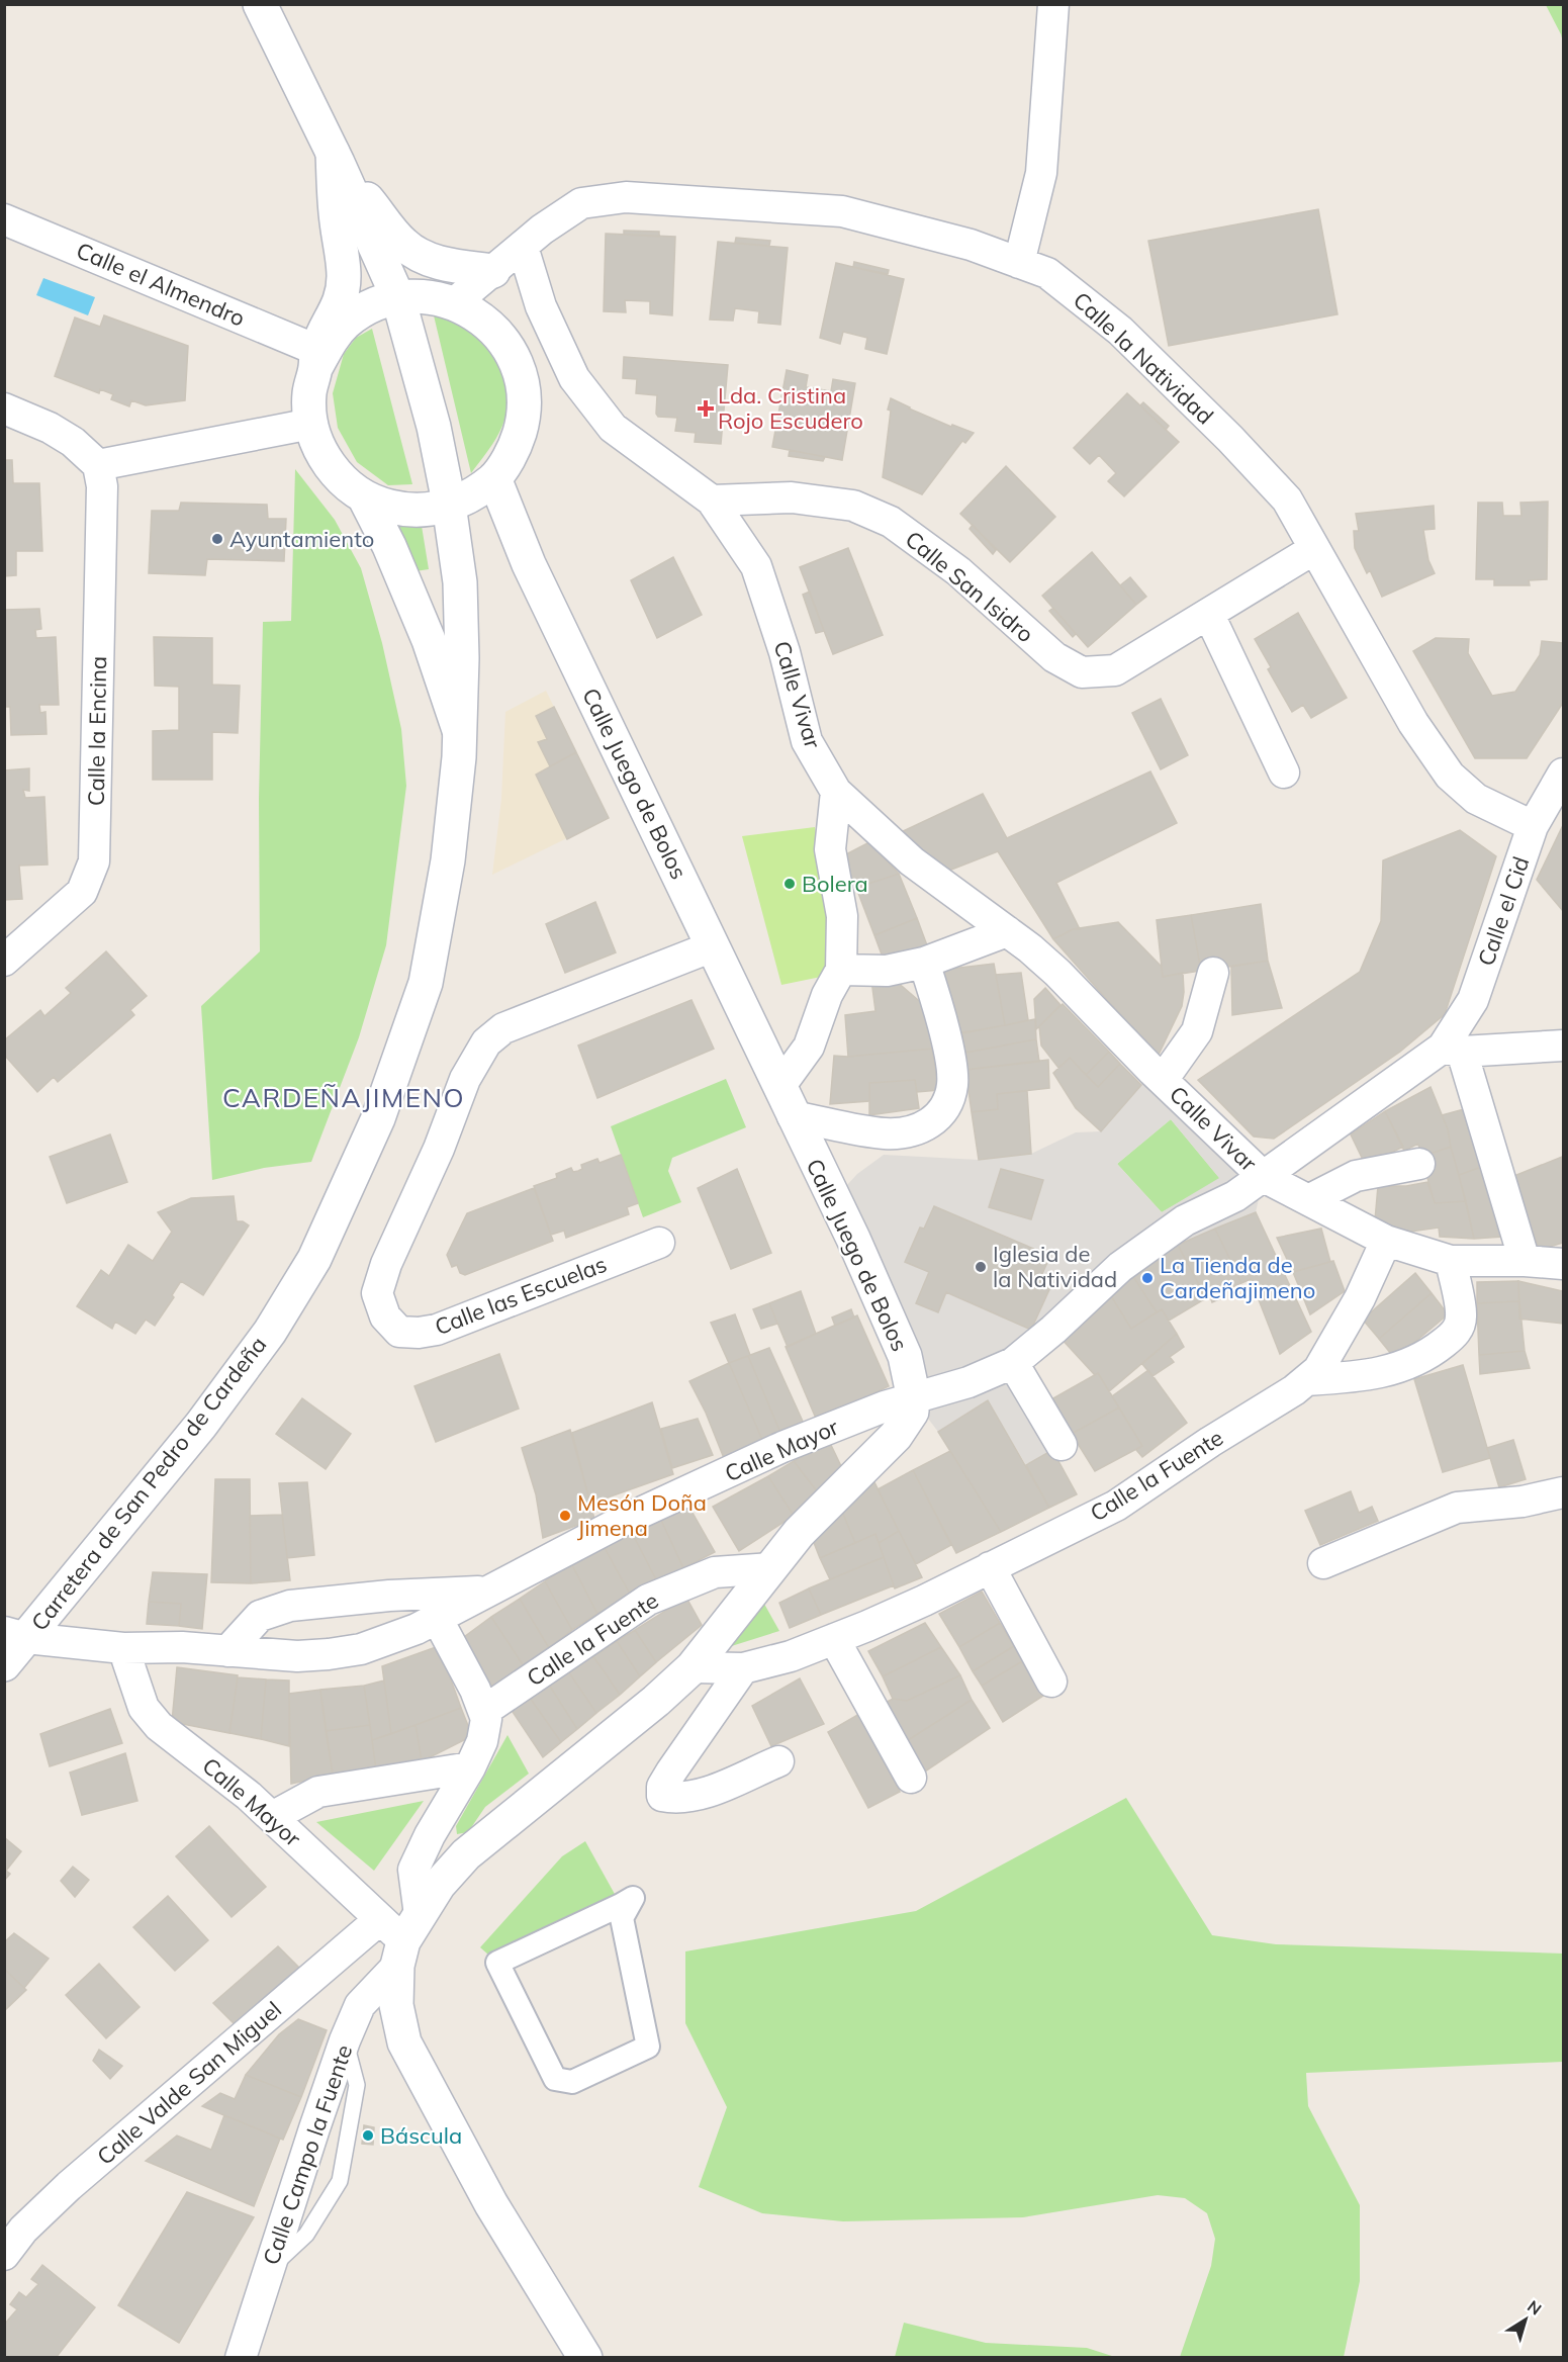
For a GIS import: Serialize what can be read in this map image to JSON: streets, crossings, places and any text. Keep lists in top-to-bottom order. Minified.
{"streets":{"street":["Calle el Almendro","Calle la Natividad","Calle San Isidro","Calle Vivar","Calle la Encina","Calle Juego de Bolos","Calle el Cid","Calle las Escuelas","Calle Mayor","Calle la Fuente","Carretera de San Pedro de Cardeña","Calle Valde San Miguel","Calle Campo la Fuente"]},"crossings":[["Calle la Natividad","Calle San Isidro"],["Calle la Natividad","Calle Vivar"],["Calle la Natividad","Calle el Cid"],["Calle San Isidro","Calle Vivar"],["Calle Vivar","Calle el Cid"],["Calle Vivar","Calle la Fuente"],["Calle Juego de Bolos","Calle las Escuelas"],["Calle Juego de Bolos","Calle Mayor"],["Calle el Cid","Calle Mayor"],["Calle Mayor","Carretera de San Pedro de Cardeña"],["Calle Mayor","Calle Valde San Miguel"],["Calle Mayor","Calle Campo la Fuente"],["Calle Valde San Miguel","Calle Campo la Fuente"]],"districts":["CARDEÑAJIMENO"],"places":{"health":["Lda. Cristina Rojo Escudero"],"other":["Ayuntamiento","Bolera","Iglesia de la Natividad","La Tienda de Cardeñajimeno","Mesón Doña Jimena","Báscula"]},"north":"top right"}
